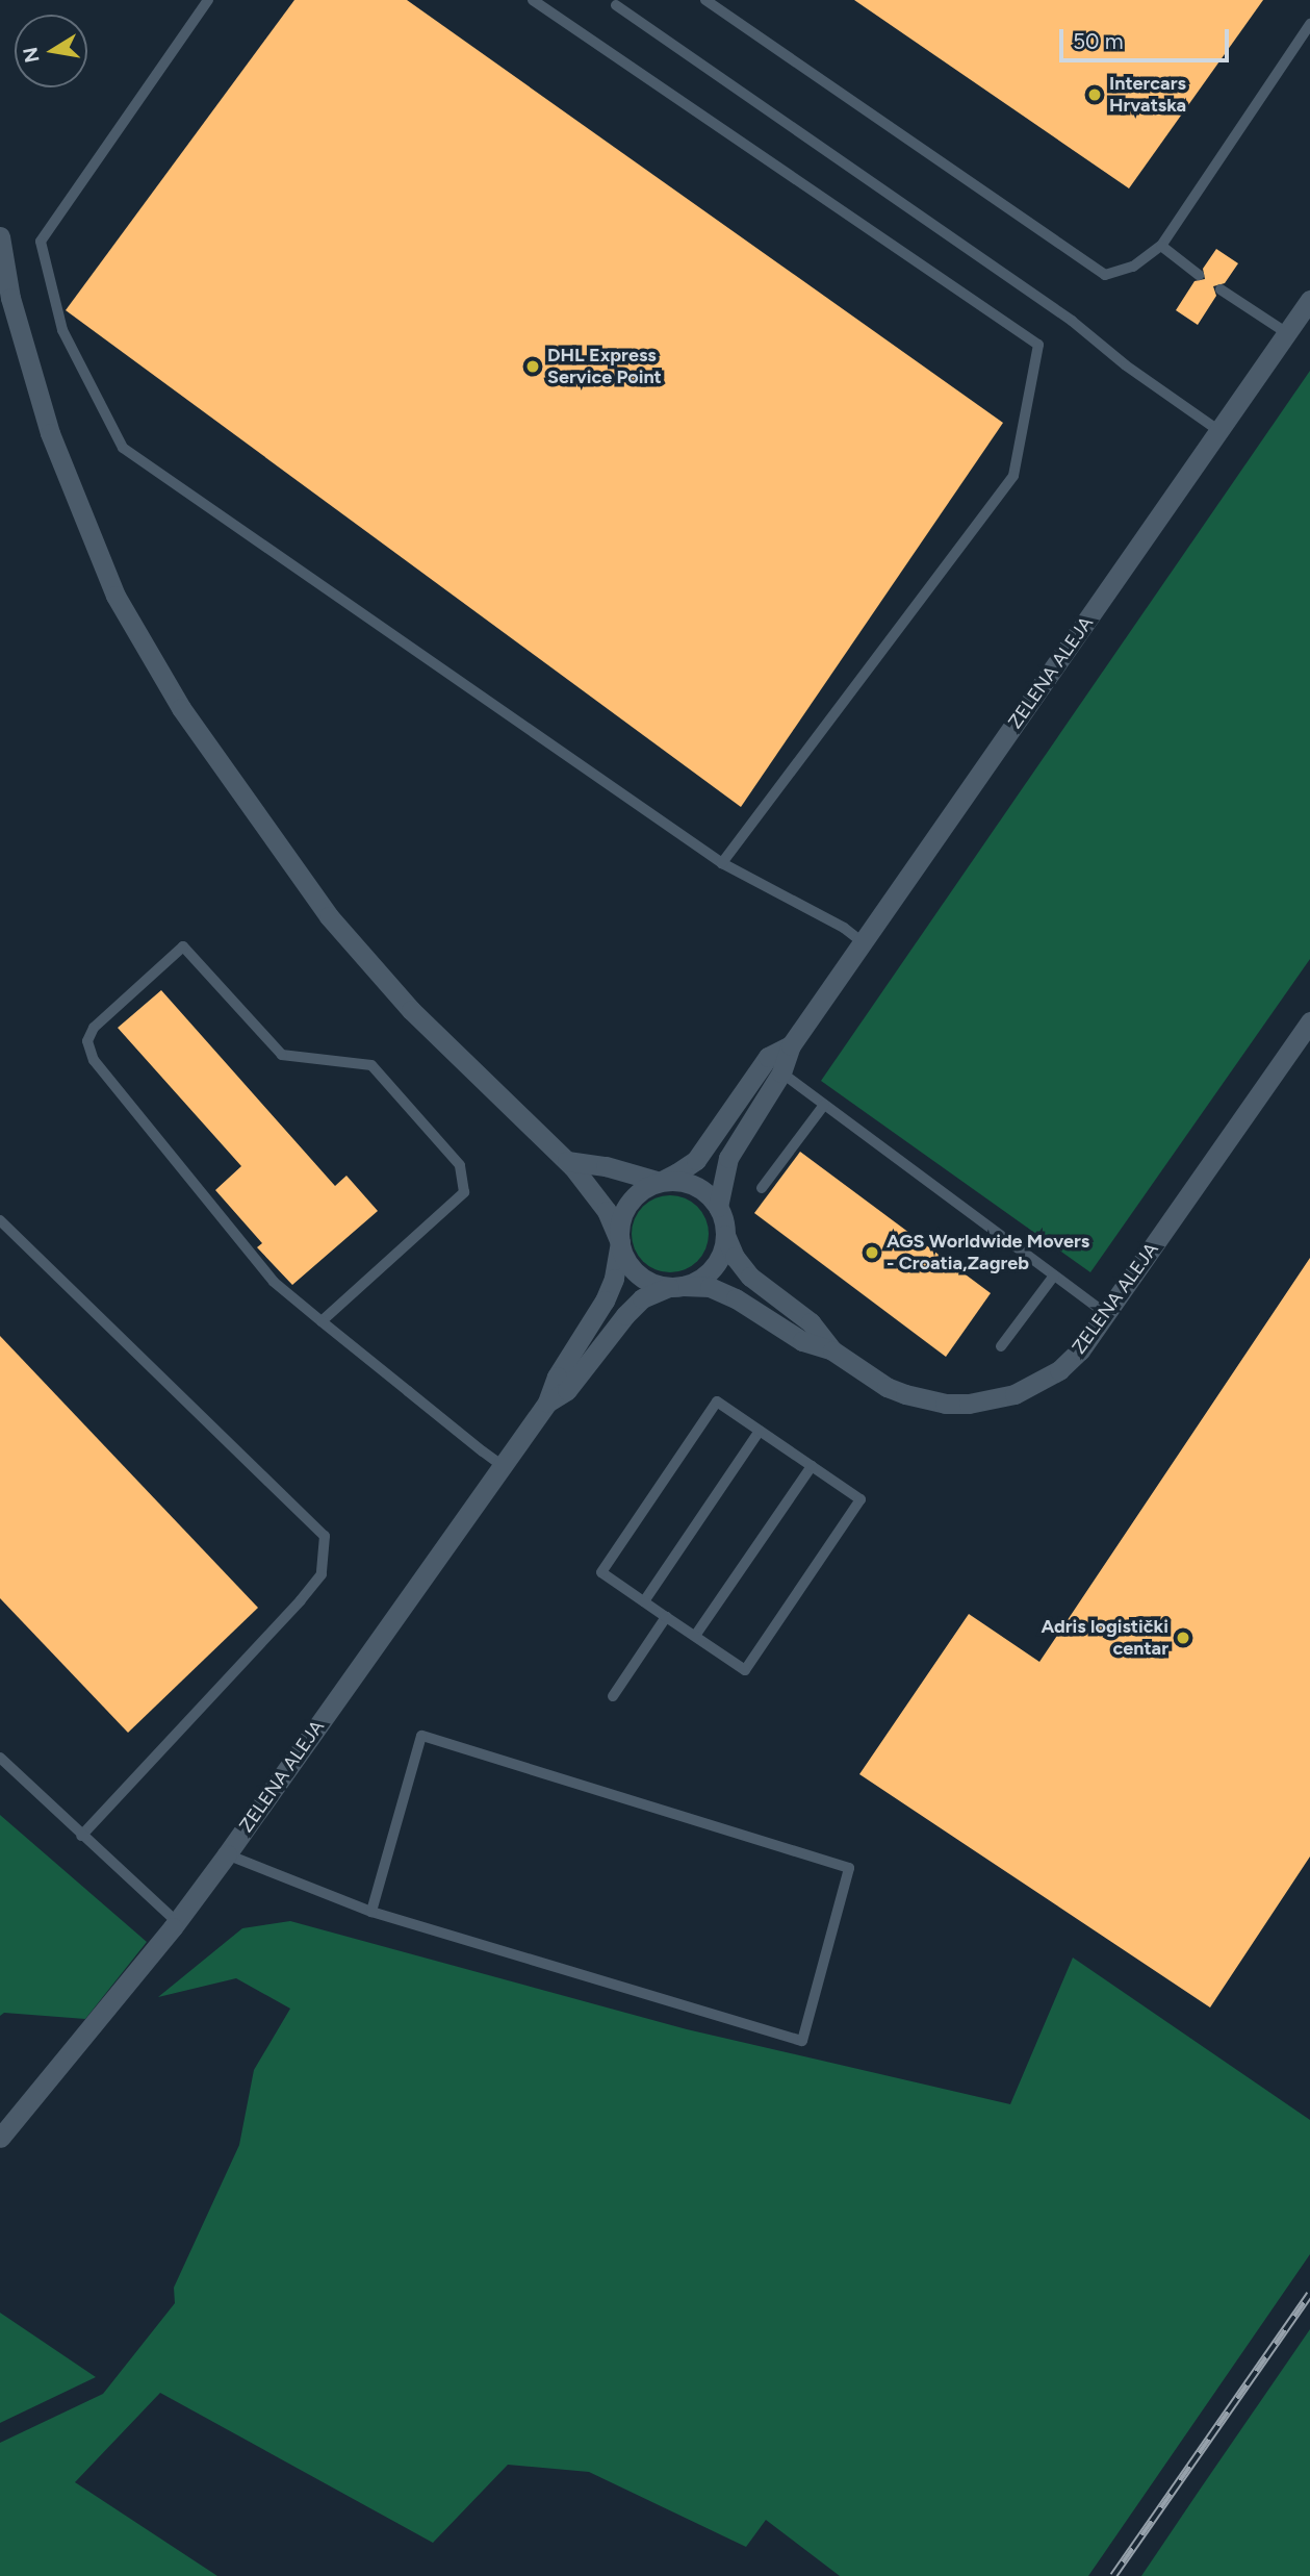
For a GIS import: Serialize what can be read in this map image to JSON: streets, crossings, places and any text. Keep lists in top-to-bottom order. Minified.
{"streets":{"street":["ZELENA ALEJA"]},"places":["Intercars Hrvatska","DHL Express Service Point","AGS Worldwide Movers - Croatia,Zagreb","Adris logistički centar"],"scale_bar":"50 m","north":"left"}
